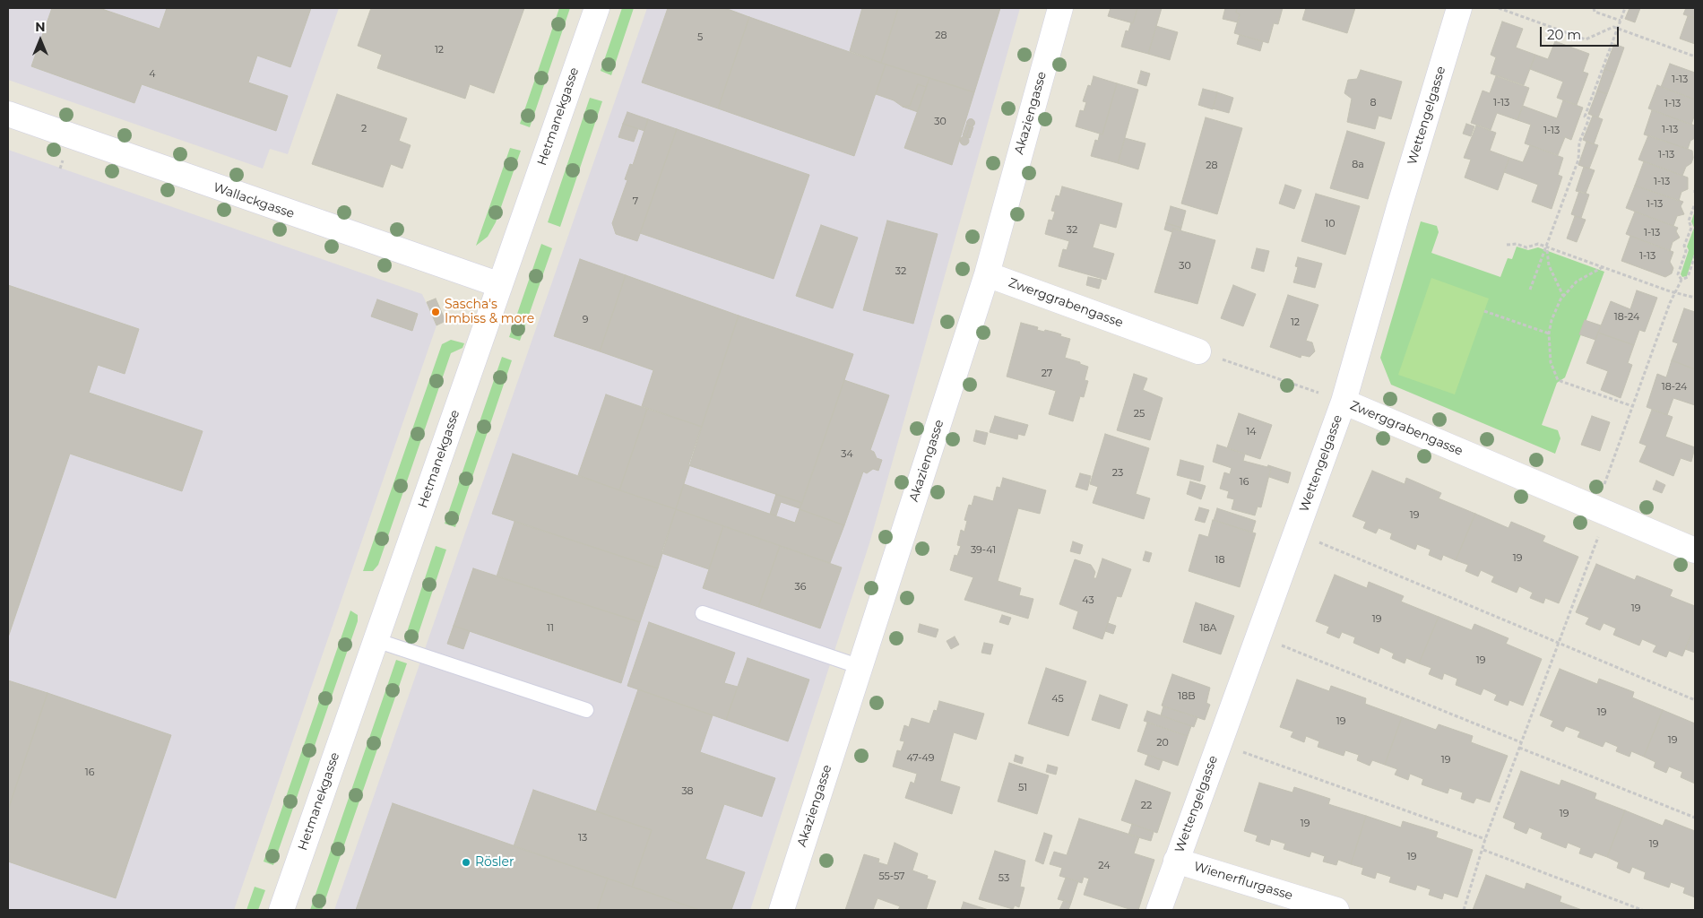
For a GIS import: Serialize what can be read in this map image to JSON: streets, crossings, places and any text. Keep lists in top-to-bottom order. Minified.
{"streets":{"street":["Akaziengasse","Wettengelgasse","Hetmanekgasse","Wallackgasse","Zwerggrabengasse","Wienerflurgasse"]},"crossings":[["Akaziengasse","Zwerggrabengasse"],["Wettengelgasse","Zwerggrabengasse"],["Wettengelgasse","Wienerflurgasse"],["Hetmanekgasse","Wallackgasse"]],"places":["Sascha's Imbiss & more","Rösler"],"house_numbers":["28","5","12","4","1-13","8","1-13","1-13","30","2","1-13","1-13","1-13","8a","28","1-13","7","1-13","10","32","1-13","1-13","30","32","18-24","9","12","27","18-24","25","14","34","23","16","19","39-41","19","18","36","43","19","19","11","18A","19","18B","45","19","19","19","20","47-49","19","16","51","38","22","19","19","13","19","19","24","55-57","53"],"scale_bar":"20 m","north":"top"}
